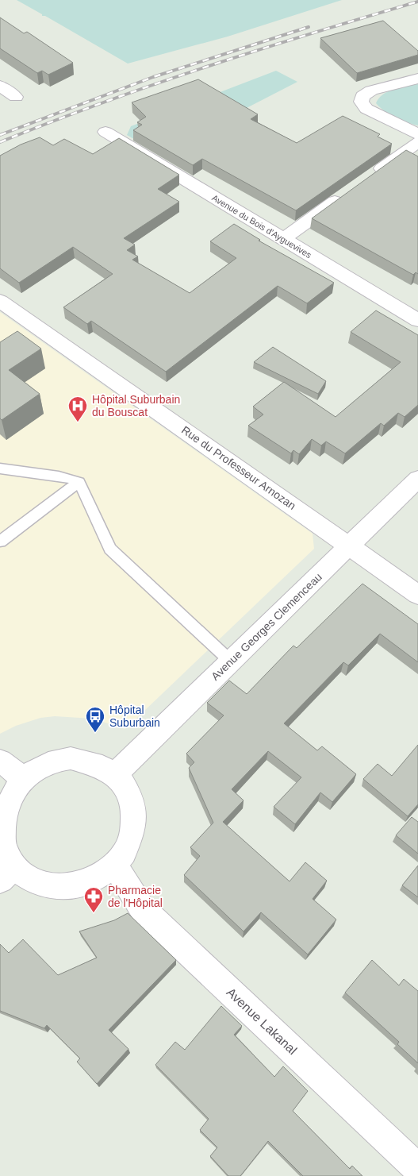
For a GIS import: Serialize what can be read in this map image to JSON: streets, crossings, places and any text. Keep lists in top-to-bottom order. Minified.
{"streets":{"street":["Avenue du Bois d'Ayguevives","Rue du Professeur Arnozan","Avenue Georges Clemenceau","Avenue Lakanal"]},"crossings":[["Rue du Professeur Arnozan","Avenue Georges Clemenceau"],["Avenue Georges Clemenceau","Avenue Lakanal"]],"places":{"hospital":["Hôpital Suburbain du Bouscat"],"bus stop":["Hôpital Suburbain"],"pharmacy":["Pharmacie de l'Hôpital"]}}
